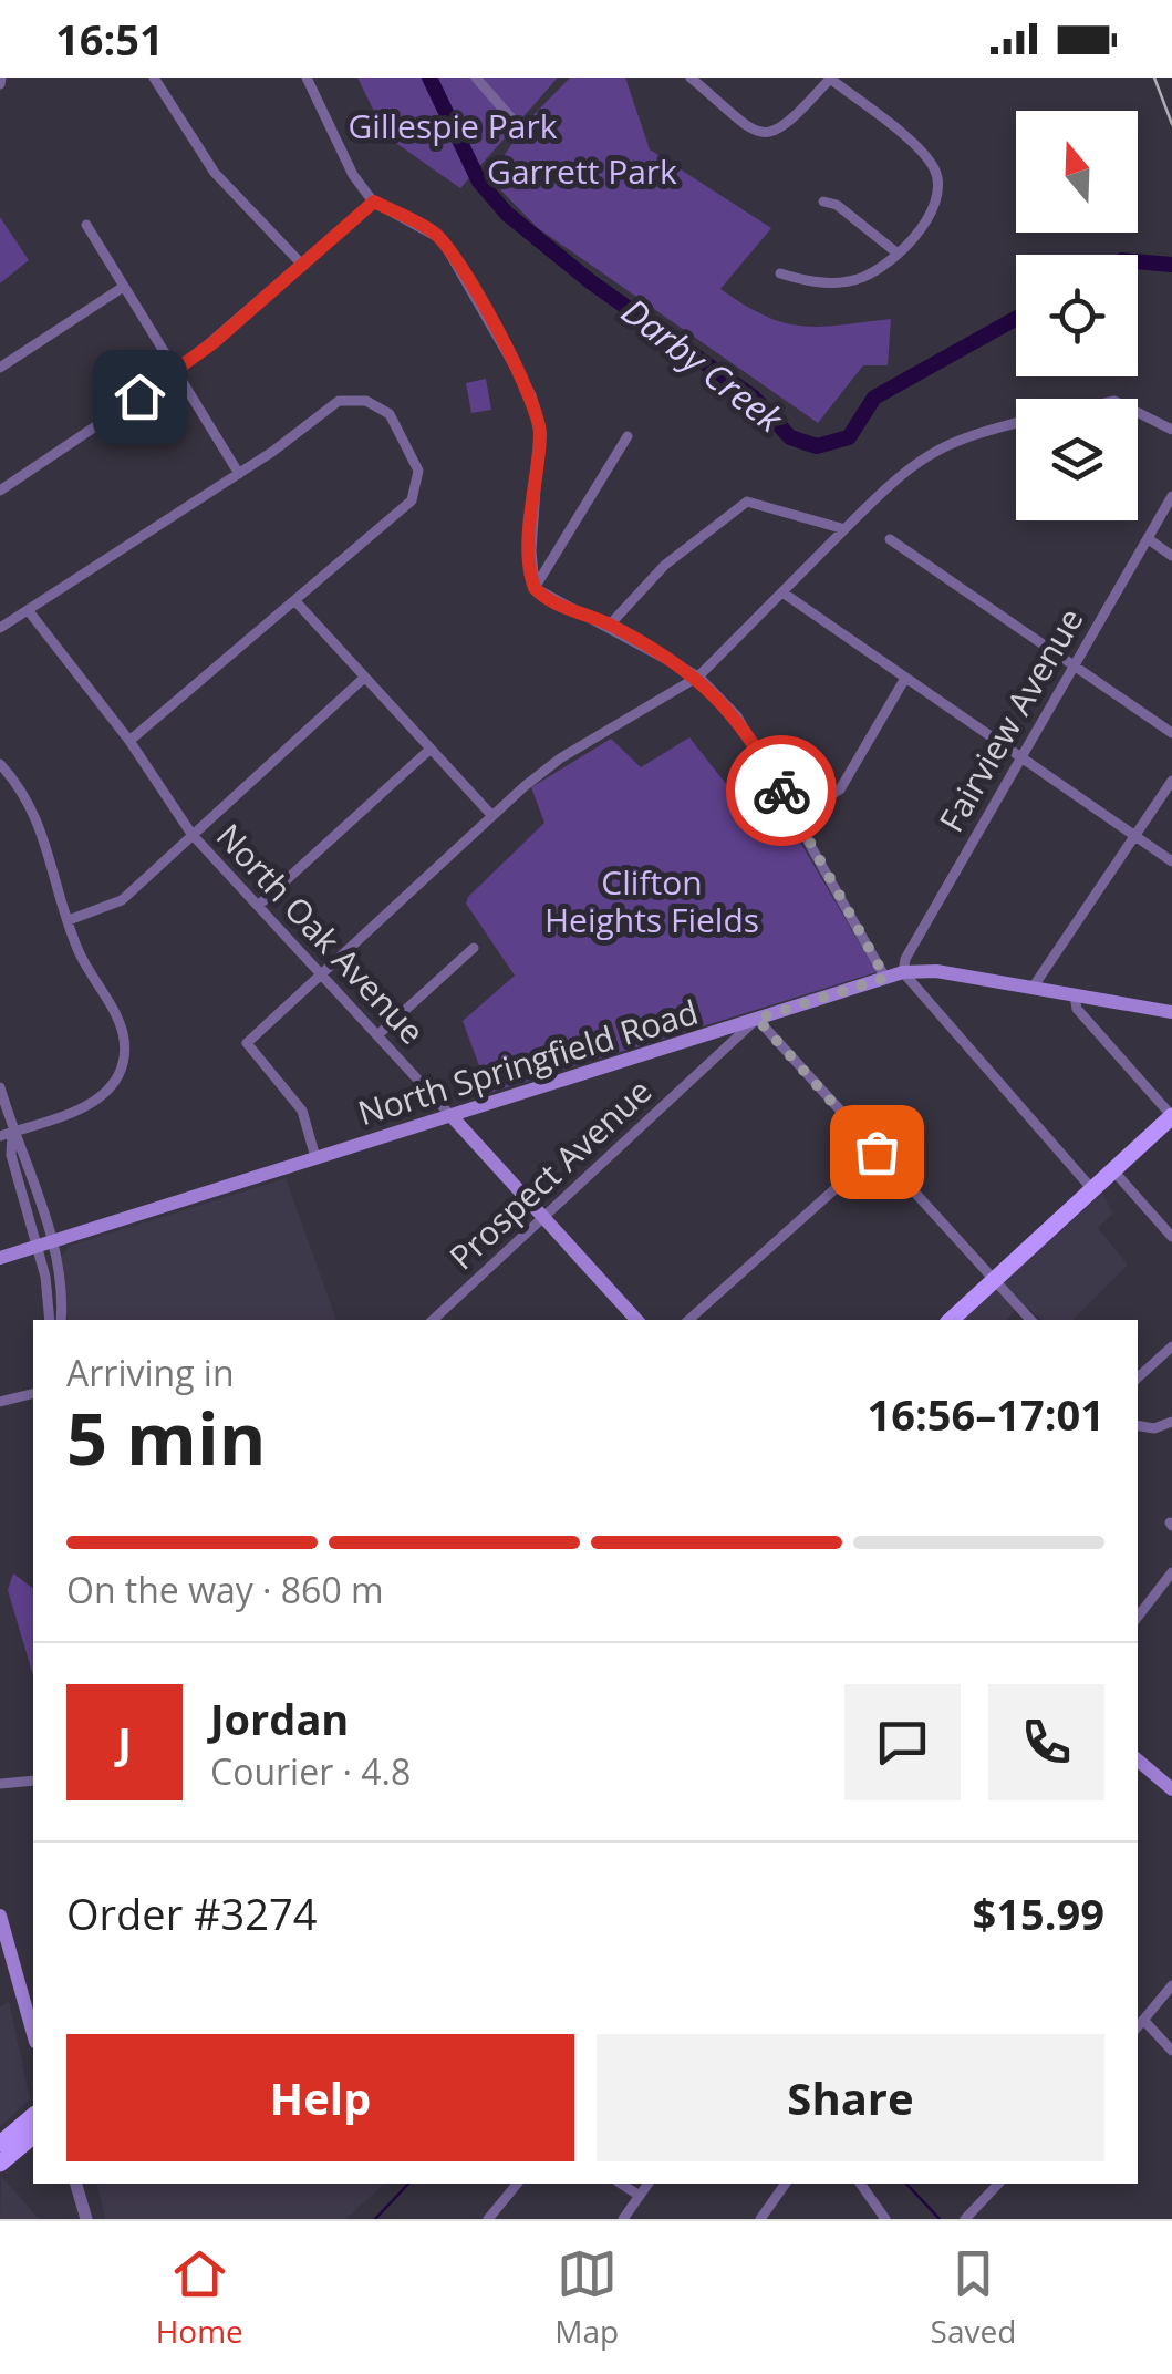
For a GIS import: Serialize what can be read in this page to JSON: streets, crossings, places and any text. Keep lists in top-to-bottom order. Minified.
{"streets":{"main road":["North Oak Avenue","North Springfield Road"],"street":["Fairview Avenue","Prospect Avenue"]},"crossings":[["Fairview Avenue","North Springfield Road"],["North Oak Avenue","North Springfield Road"],["North Oak Avenue","Prospect Avenue"],["North Springfield Road","Prospect Avenue"]],"water":["Darby Creek"],"parks":["Gillespie Park","Garrett Park","Clifton Heights Fields"],"north":"top","page":{"status":"16:51","heading":["5 min","Arriving in","16:56–17:01"],"panel":["Jordan","Courier · 4.8","Order #3274","$15.99"],"bar":"On the way · 860 m","round":"J","buttons":["Help","Share"],"tabs":["Home","Map","Saved"]}}
